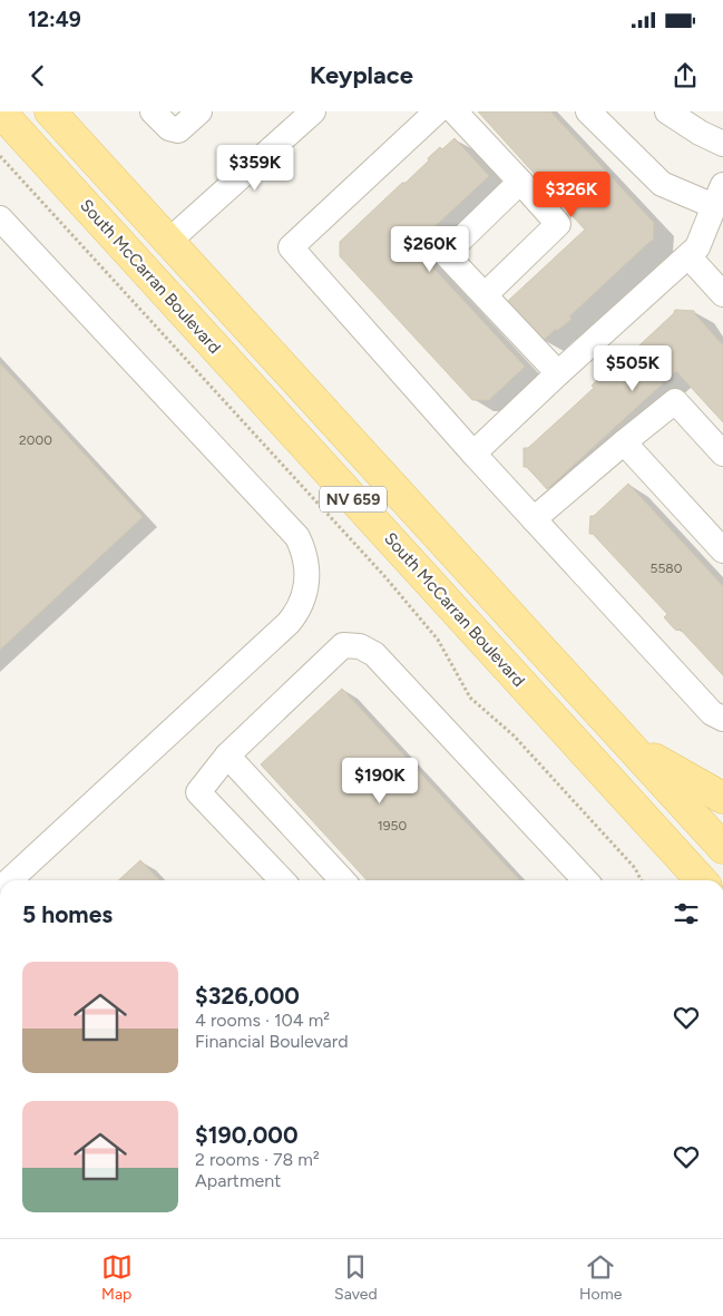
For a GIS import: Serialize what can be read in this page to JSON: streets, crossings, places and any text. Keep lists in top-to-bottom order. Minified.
{"streets":{"main road":["South McCarran Boulevard","NV 659"]},"house_numbers":["2000","5580","1950"],"page":{"status":"12:49","header":"Keyplace","price":["$359K","$326K","$260K","$505K","$190K"],"heading":"5 homes","list":[{"name":"$326,000","note":"4 rooms · 104 m² · Financial Boulevard"},{"name":"$190,000","note":"2 rooms · 78 m² · Apartment"}],"tabs":["Map","Saved","Home"]}}
